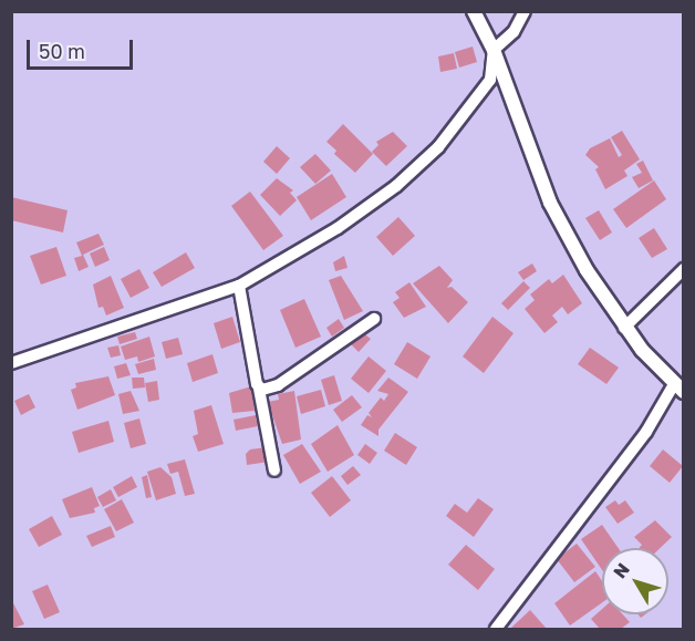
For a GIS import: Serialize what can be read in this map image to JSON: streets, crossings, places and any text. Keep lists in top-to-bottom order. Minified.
{"scale_bar":"50 m","north":"top left"}
